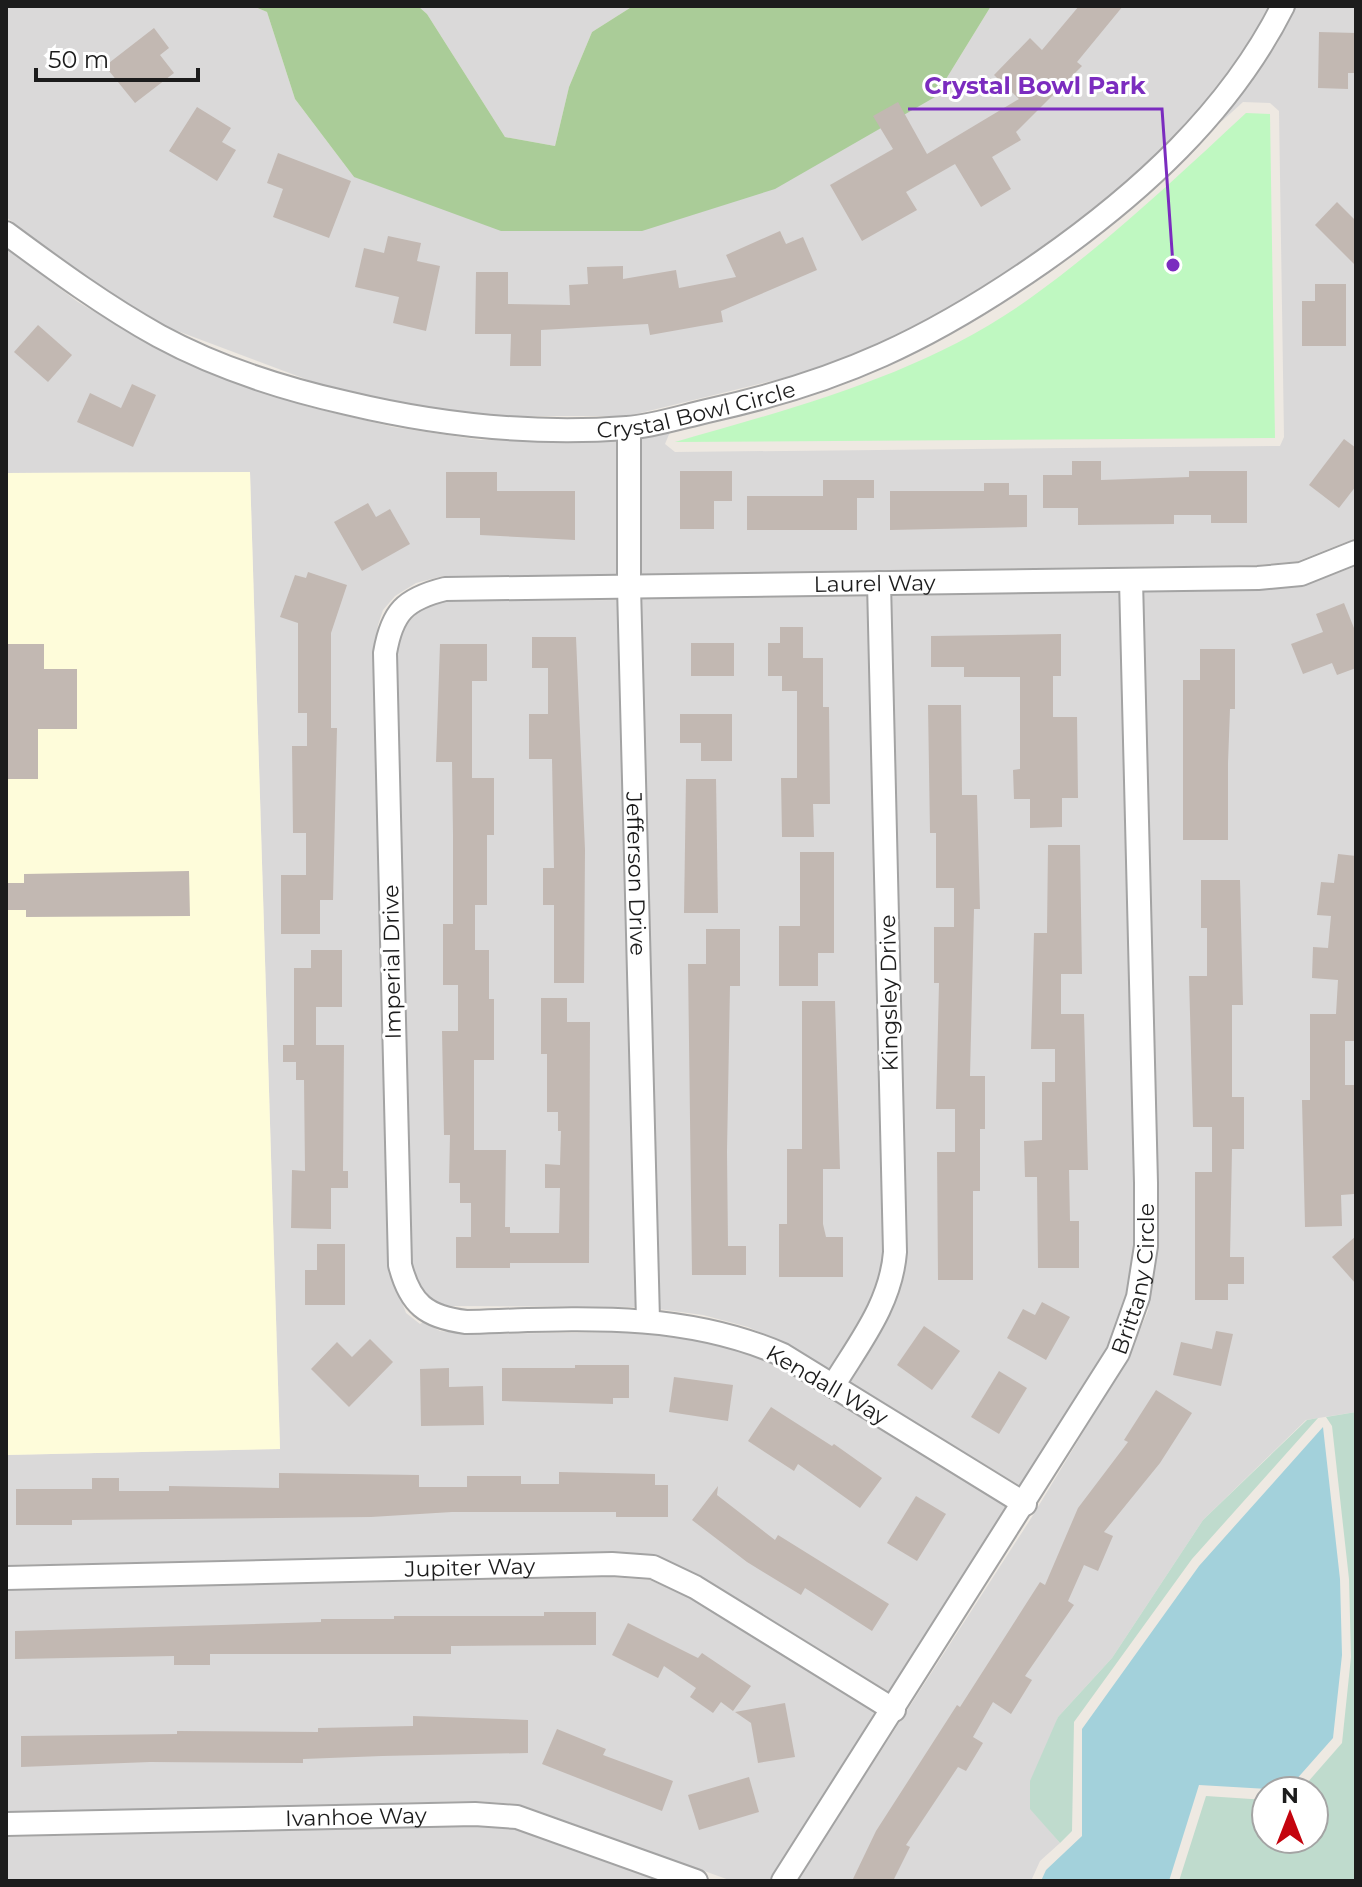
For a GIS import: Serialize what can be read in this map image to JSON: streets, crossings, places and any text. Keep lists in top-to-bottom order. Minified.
{"streets":{"street":["Crystal Bowl Circle","Laurel Way","Jefferson Drive","Imperial Drive","Kingsley Drive","Brittany Circle","Kendall Way","Jupiter Way","Ivanhoe Way"]},"crossings":[["Crystal Bowl Circle","Jefferson Drive"],["Laurel Way","Jefferson Drive"],["Laurel Way","Imperial Drive"],["Laurel Way","Kingsley Drive"],["Laurel Way","Brittany Circle"],["Jefferson Drive","Kendall Way"],["Imperial Drive","Kendall Way"],["Kingsley Drive","Kendall Way"],["Brittany Circle","Kendall Way"],["Brittany Circle","Jupiter Way"]],"places":["Crystal Bowl Park"],"scale_bar":"50 m","north":"top"}
